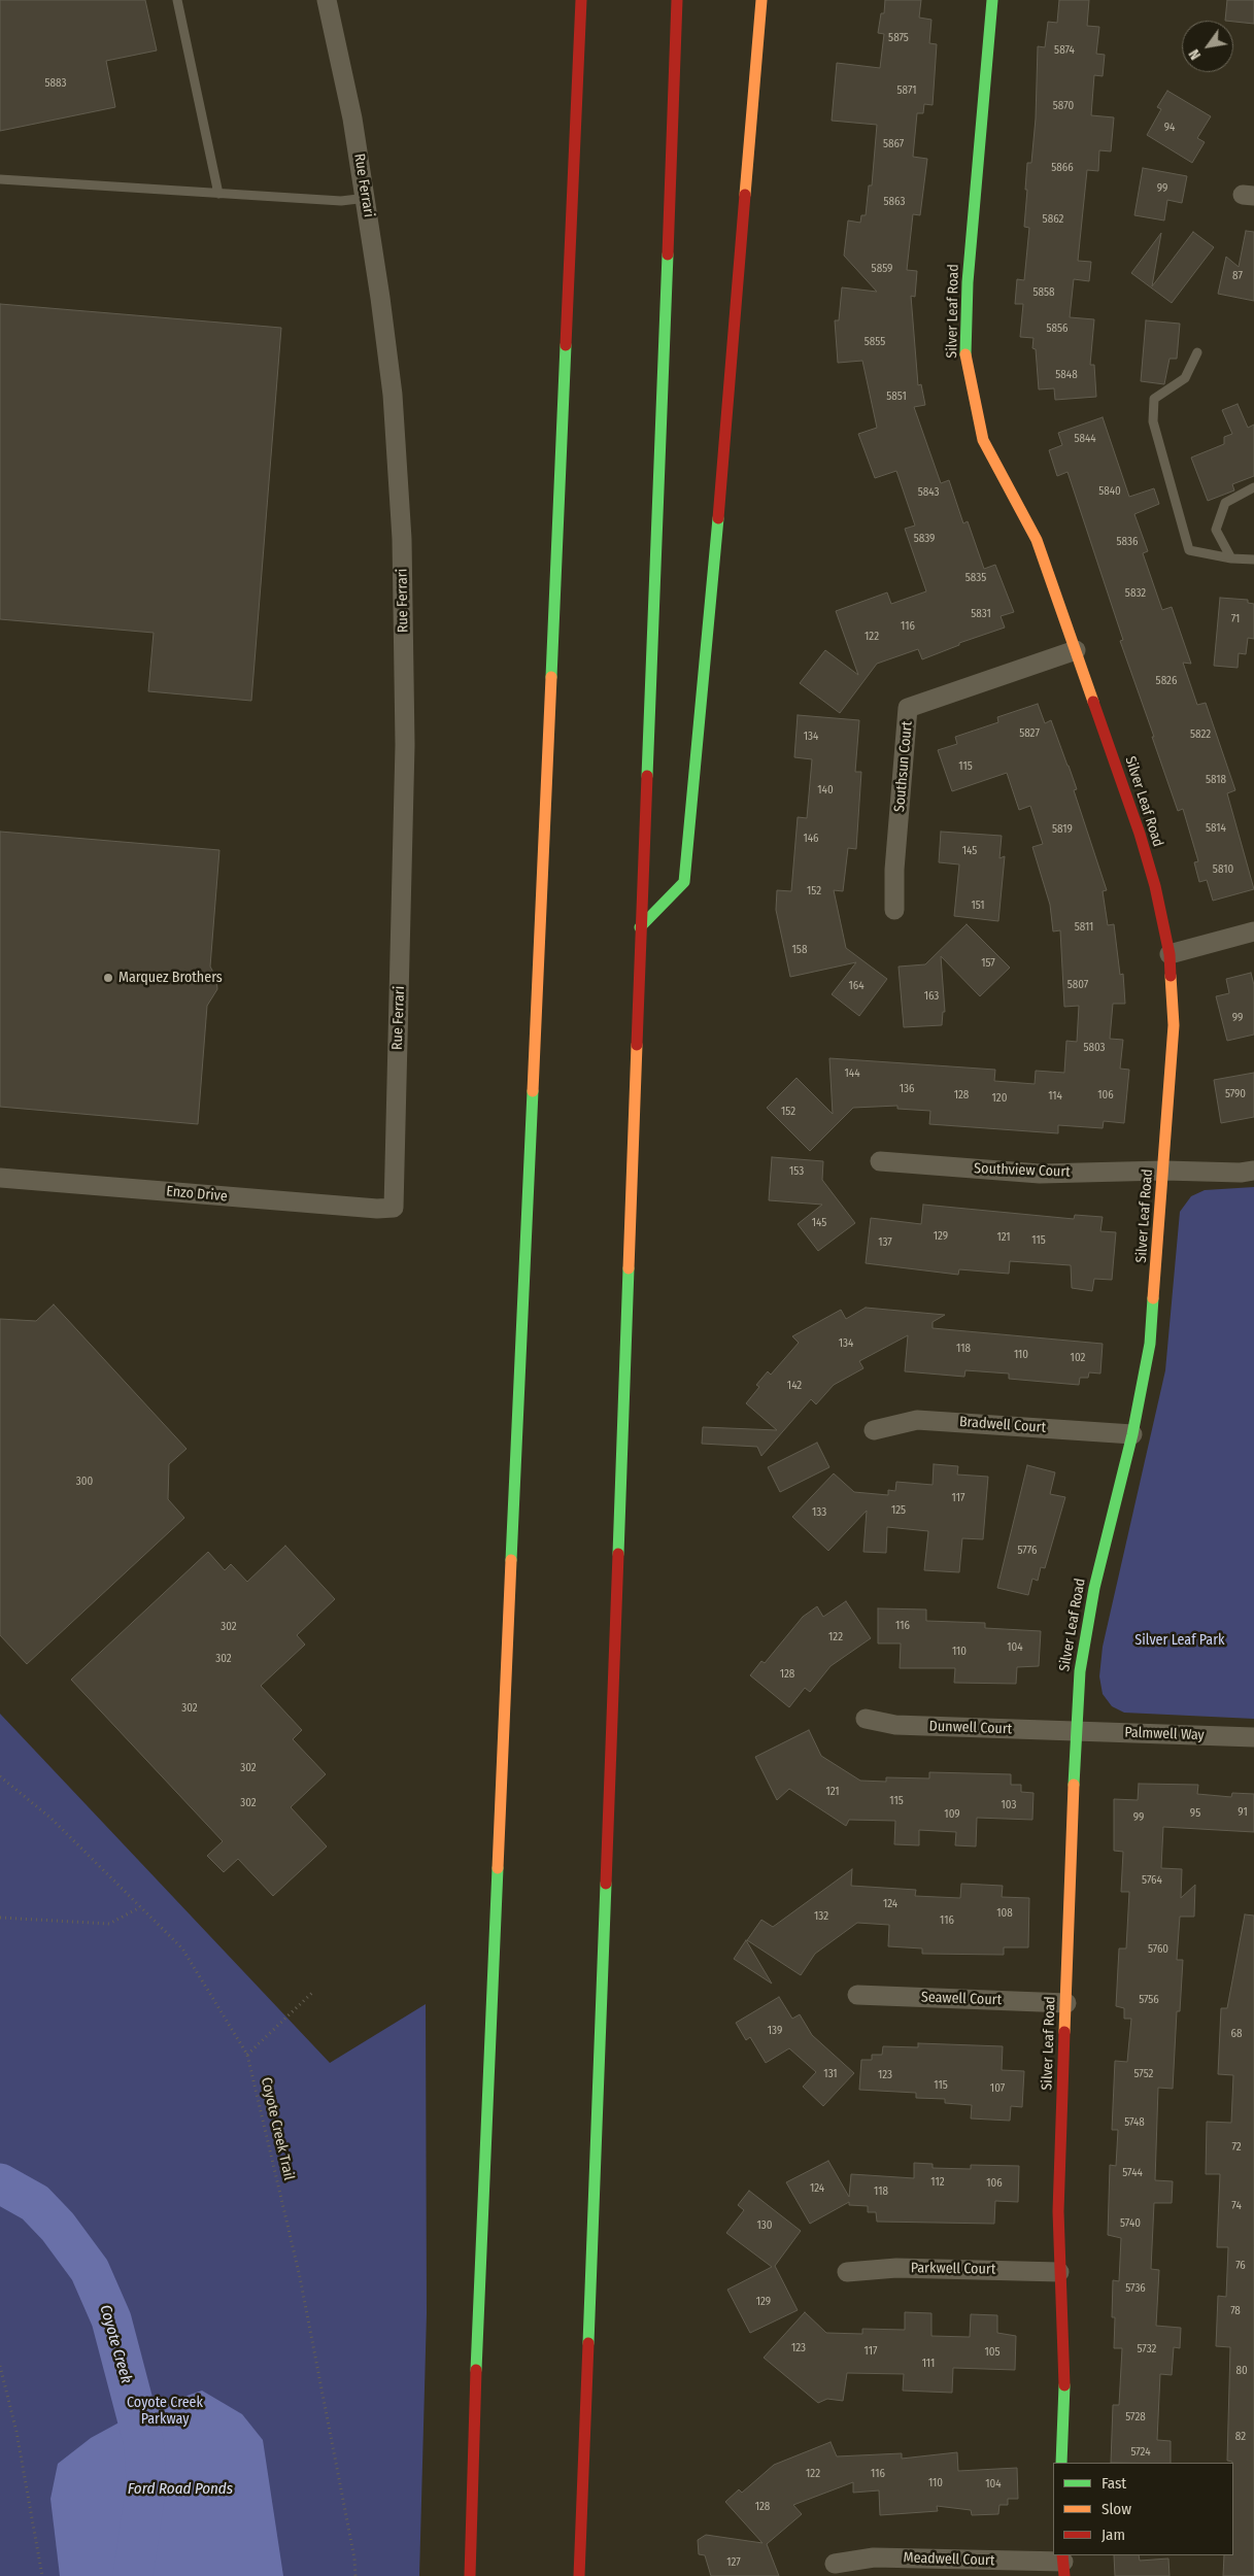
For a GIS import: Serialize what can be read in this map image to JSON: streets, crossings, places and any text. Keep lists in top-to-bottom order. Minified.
{"streets":{"main road":["Silver Leaf Road"],"street":["Rue Ferrari","Southsun Court","Southview Court","Enzo Drive","Bradwell Court","Dunwell Court","Palmwell Way","Seawell Court","Parkwell Court","Meadwell Court"],"path":["Coyote Creek Trail"]},"crossings":[["Rue Ferrari","Enzo Drive"],["Silver Leaf Road","Southsun Court"],["Silver Leaf Road","Southview Court"],["Silver Leaf Road","Bradwell Court"],["Silver Leaf Road","Dunwell Court"],["Silver Leaf Road","Palmwell Way"],["Silver Leaf Road","Seawell Court"],["Silver Leaf Road","Parkwell Court"],["Dunwell Court","Palmwell Way"]],"water":["Coyote Creek","Ford Road Ponds"],"parks":["Silver Leaf Park","Coyote Creek Parkway"],"places":["Marquez Brothers"],"house_numbers":["5875","5874","5883","5871","5870","94","5867","5866","99","5863","5862","5859","87","5858","5856","5855","5848","5851","5844","5840","5843","5839","5836","5835","5832","5831","71","116","122","5826","5827","5822","134","115","5818","140","5814","5819","146","145","5810","152","151","5811","158","157","5807","164","163","99","5803","144","136","5790","128","106","114","120","152","153","145","129","121","115","137","134","118","110","102","142","300","117","125","133","5776","116","302","122","104","110","302","128","302","302","121","115","302","103","91","95","109","99","5764","124","108","132","116","5760","5756","139","68","131","5752","123","115","107","5748","72","5744","112","106","124","118","74","5740","130","76","5736","129","78","123","5732","117","105","111","80","5728","82","5724","122","116","110","104","128","127"],"legend":["Fast","Slow","Jam"],"north":"bottom left"}
